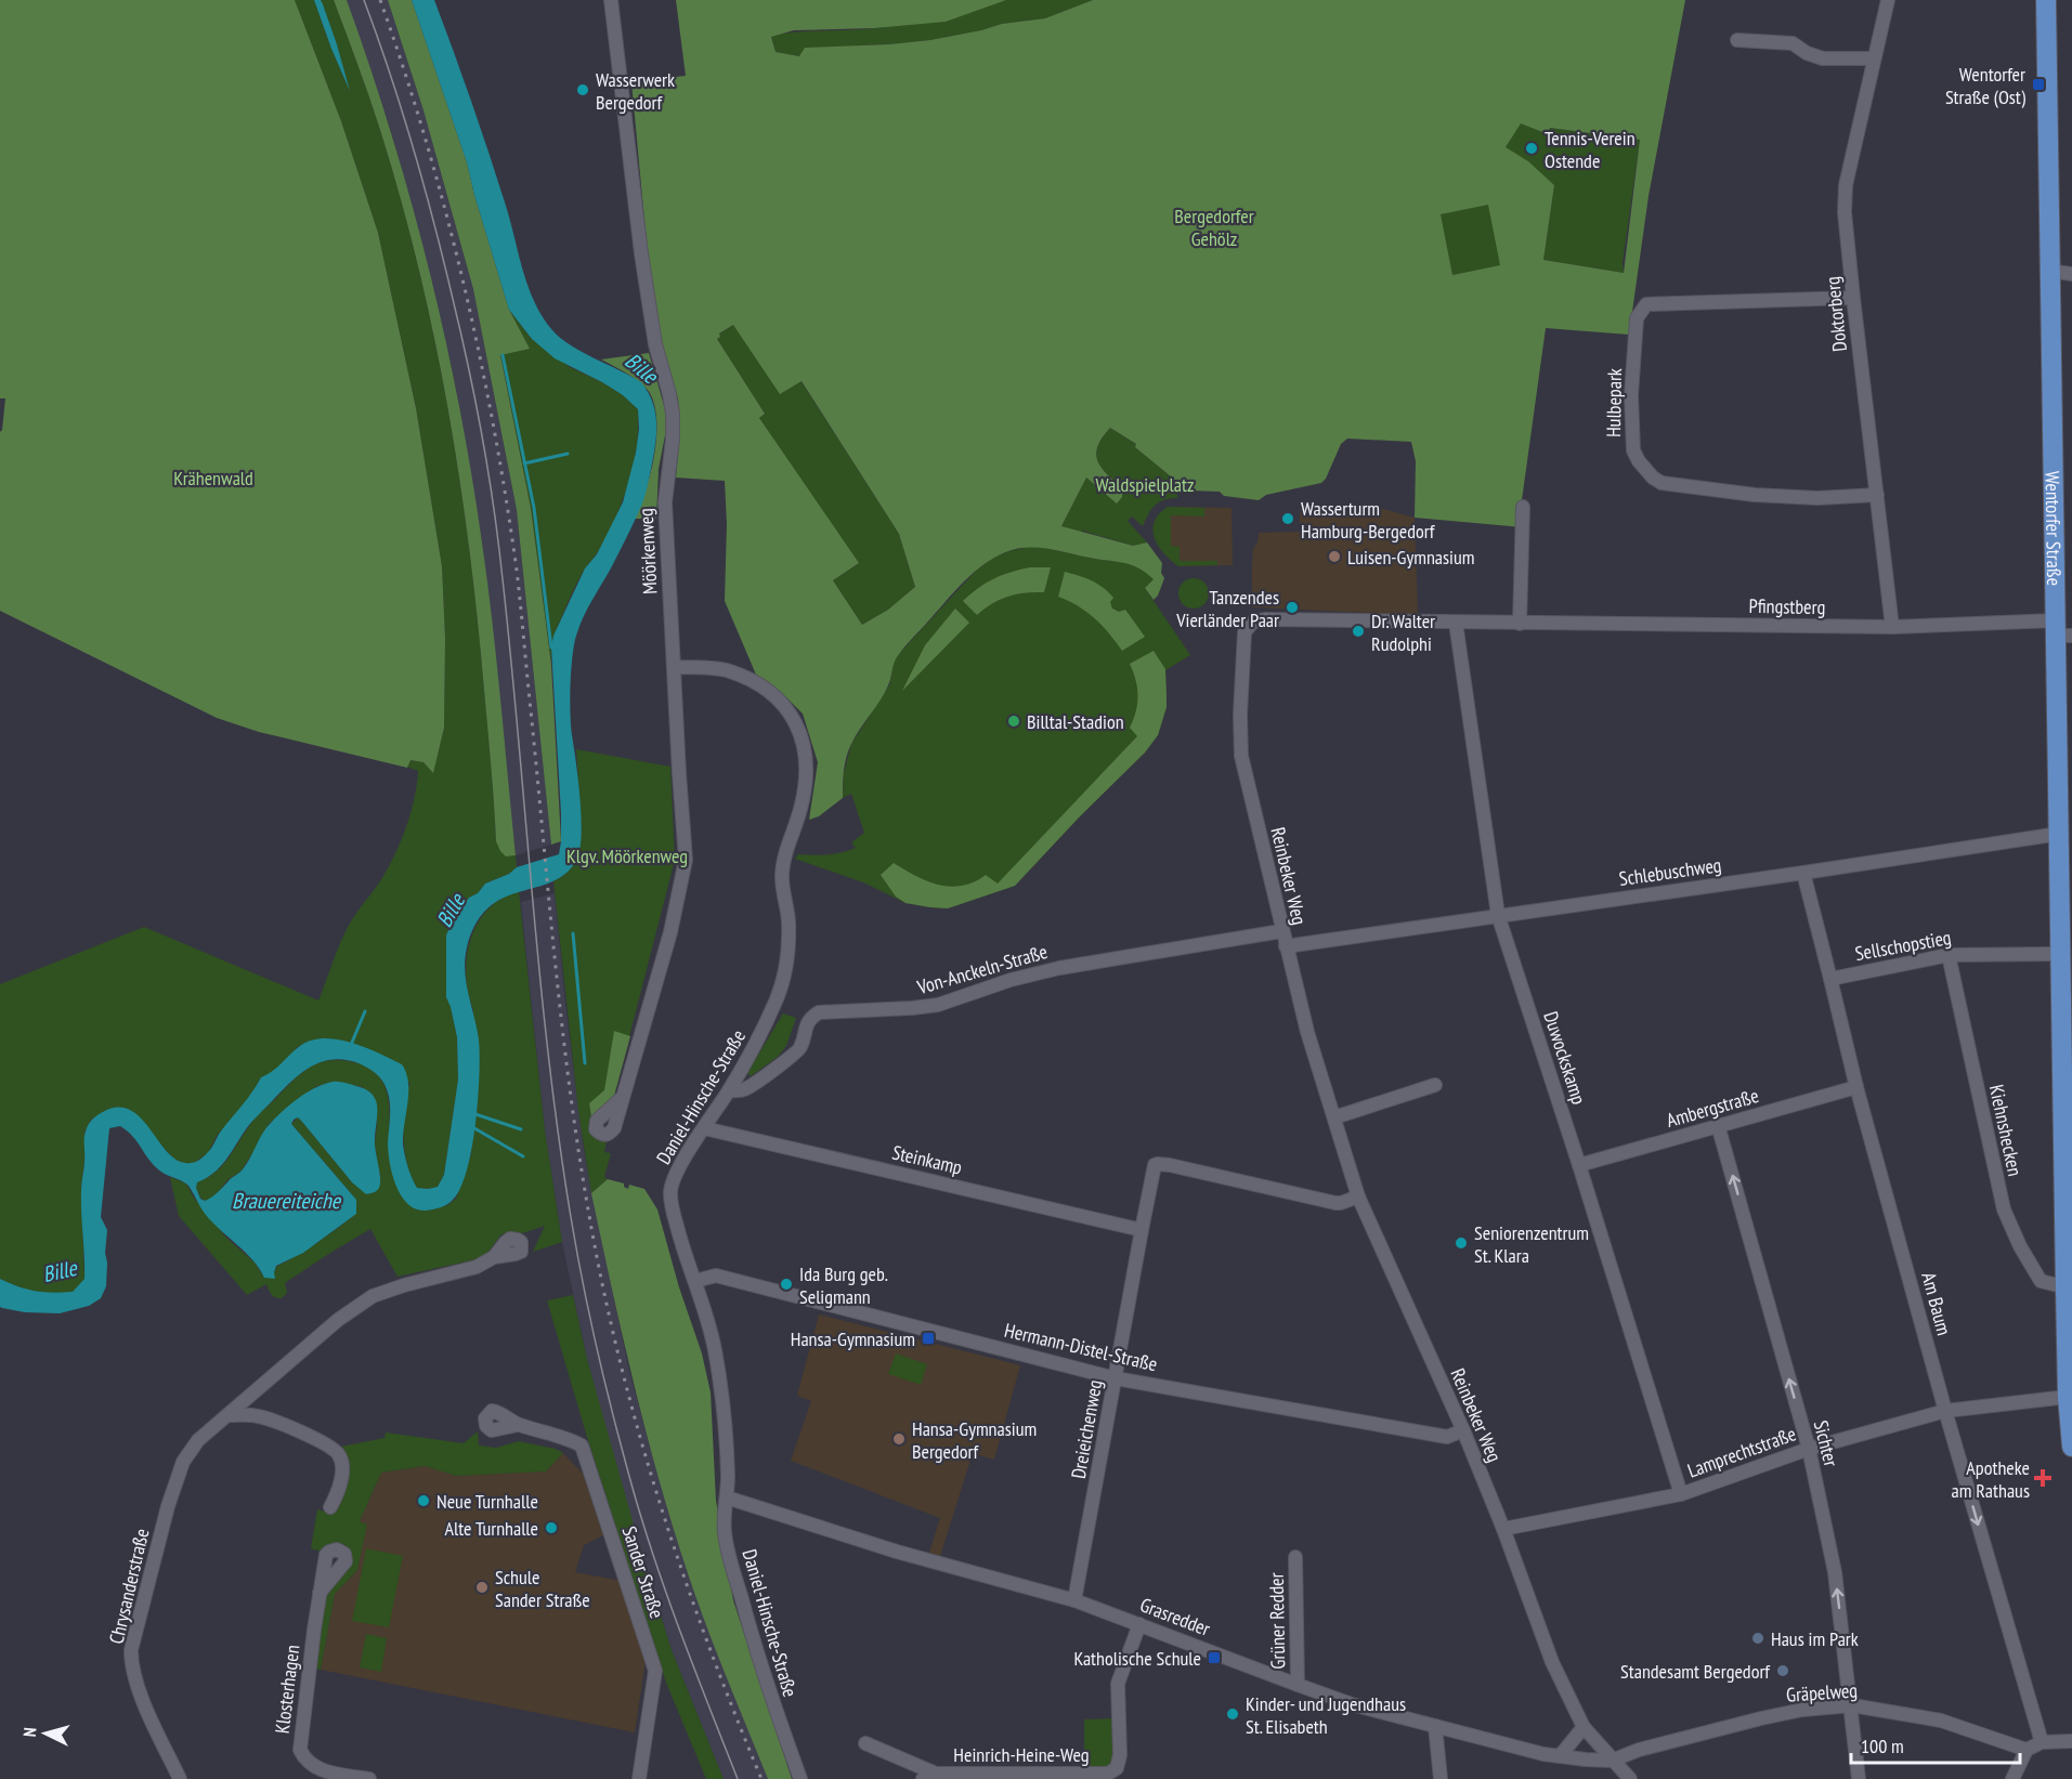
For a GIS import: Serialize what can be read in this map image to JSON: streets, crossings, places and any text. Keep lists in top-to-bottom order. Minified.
{"streets":{"main road":["Wentorfer Straße"],"street":["Doktorberg","Hulbepark","Möörkenweg","Pfingstberg","Schlebuschweg","Reinbeker Weg","Sellschopstieg","Von-Anckeln-Straße","Duwockskamp","Daniel-Hinsche-Straße","Ambergstraße","Kiehnshecken","Steinkamp","Am Baum","Hermann-Distel-Straße","Dreieichenweg","Sichter","Lamprechtstraße","Sander Straße","Chrysanderstraße","Grasredder","Grüner Redder","Klosterhagen","Gräpelweg","Heinrich-Heine-Weg"]},"crossings":[["Doktorberg","Hulbepark"],["Doktorberg","Pfingstberg"],["Wentorfer Straße","Pfingstberg"],["Wentorfer Straße","Schlebuschweg"],["Wentorfer Straße","Sellschopstieg"],["Wentorfer Straße","Kiehnshecken"],["Wentorfer Straße","Lamprechtstraße"],["Möörkenweg","Daniel-Hinsche-Straße"],["Pfingstberg","Reinbeker Weg"],["Pfingstberg","Duwockskamp"],["Schlebuschweg","Reinbeker Weg"],["Schlebuschweg","Duwockskamp"],["Schlebuschweg","Am Baum"],["Reinbeker Weg","Von-Anckeln-Straße"],["Reinbeker Weg","Hermann-Distel-Straße"],["Reinbeker Weg","Dreieichenweg"],["Reinbeker Weg","Lamprechtstraße"],["Reinbeker Weg","Grasredder"],["Reinbeker Weg","Gräpelweg"],["Sellschopstieg","Kiehnshecken"],["Sellschopstieg","Am Baum"],["Von-Anckeln-Straße","Daniel-Hinsche-Straße"],["Duwockskamp","Ambergstraße"],["Duwockskamp","Lamprechtstraße"],["Daniel-Hinsche-Straße","Steinkamp"],["Daniel-Hinsche-Straße","Hermann-Distel-Straße"],["Daniel-Hinsche-Straße","Grasredder"],["Ambergstraße","Am Baum"],["Ambergstraße","Sichter"],["Steinkamp","Dreieichenweg"],["Am Baum","Lamprechtstraße"],["Hermann-Distel-Straße","Dreieichenweg"],["Dreieichenweg","Grasredder"],["Sichter","Lamprechtstraße"],["Sichter","Gräpelweg"],["Grasredder","Grüner Redder"],["Grasredder","Gräpelweg"],["Grasredder","Heinrich-Heine-Weg"]],"one_way":["Am Baum","Sichter"],"water":["Bille","Brauereiteiche"],"parks":["Bergedorfer Gehölz","Krähenwald","Waldspielplatz","Klgv. Möörkenweg"],"places":{"transit":["Wentorfer Straße (Ost)","Hansa-Gymnasium","Katholische Schule"],"other":["Wasserwerk Bergedorf","Tennis-Verein Ostende","Wasserturm Hamburg-Bergedorf","Luisen-Gymnasium","Tanzendes Vierländer Paar","Dr. Walter Rudolphi","Billtal-Stadion","Seniorenzentrum St. Klara","Ida Burg geb. Seligmann","Hansa-Gymnasium Bergedorf","Neue Turnhalle","Alte Turnhalle","Schule Sander Straße","Haus im Park","Standesamt Bergedorf","Kinder- und Jugendhaus St. Elisabeth"],"health":["Apotheke am Rathaus"]},"scale_bar":"100 m","north":"left"}
